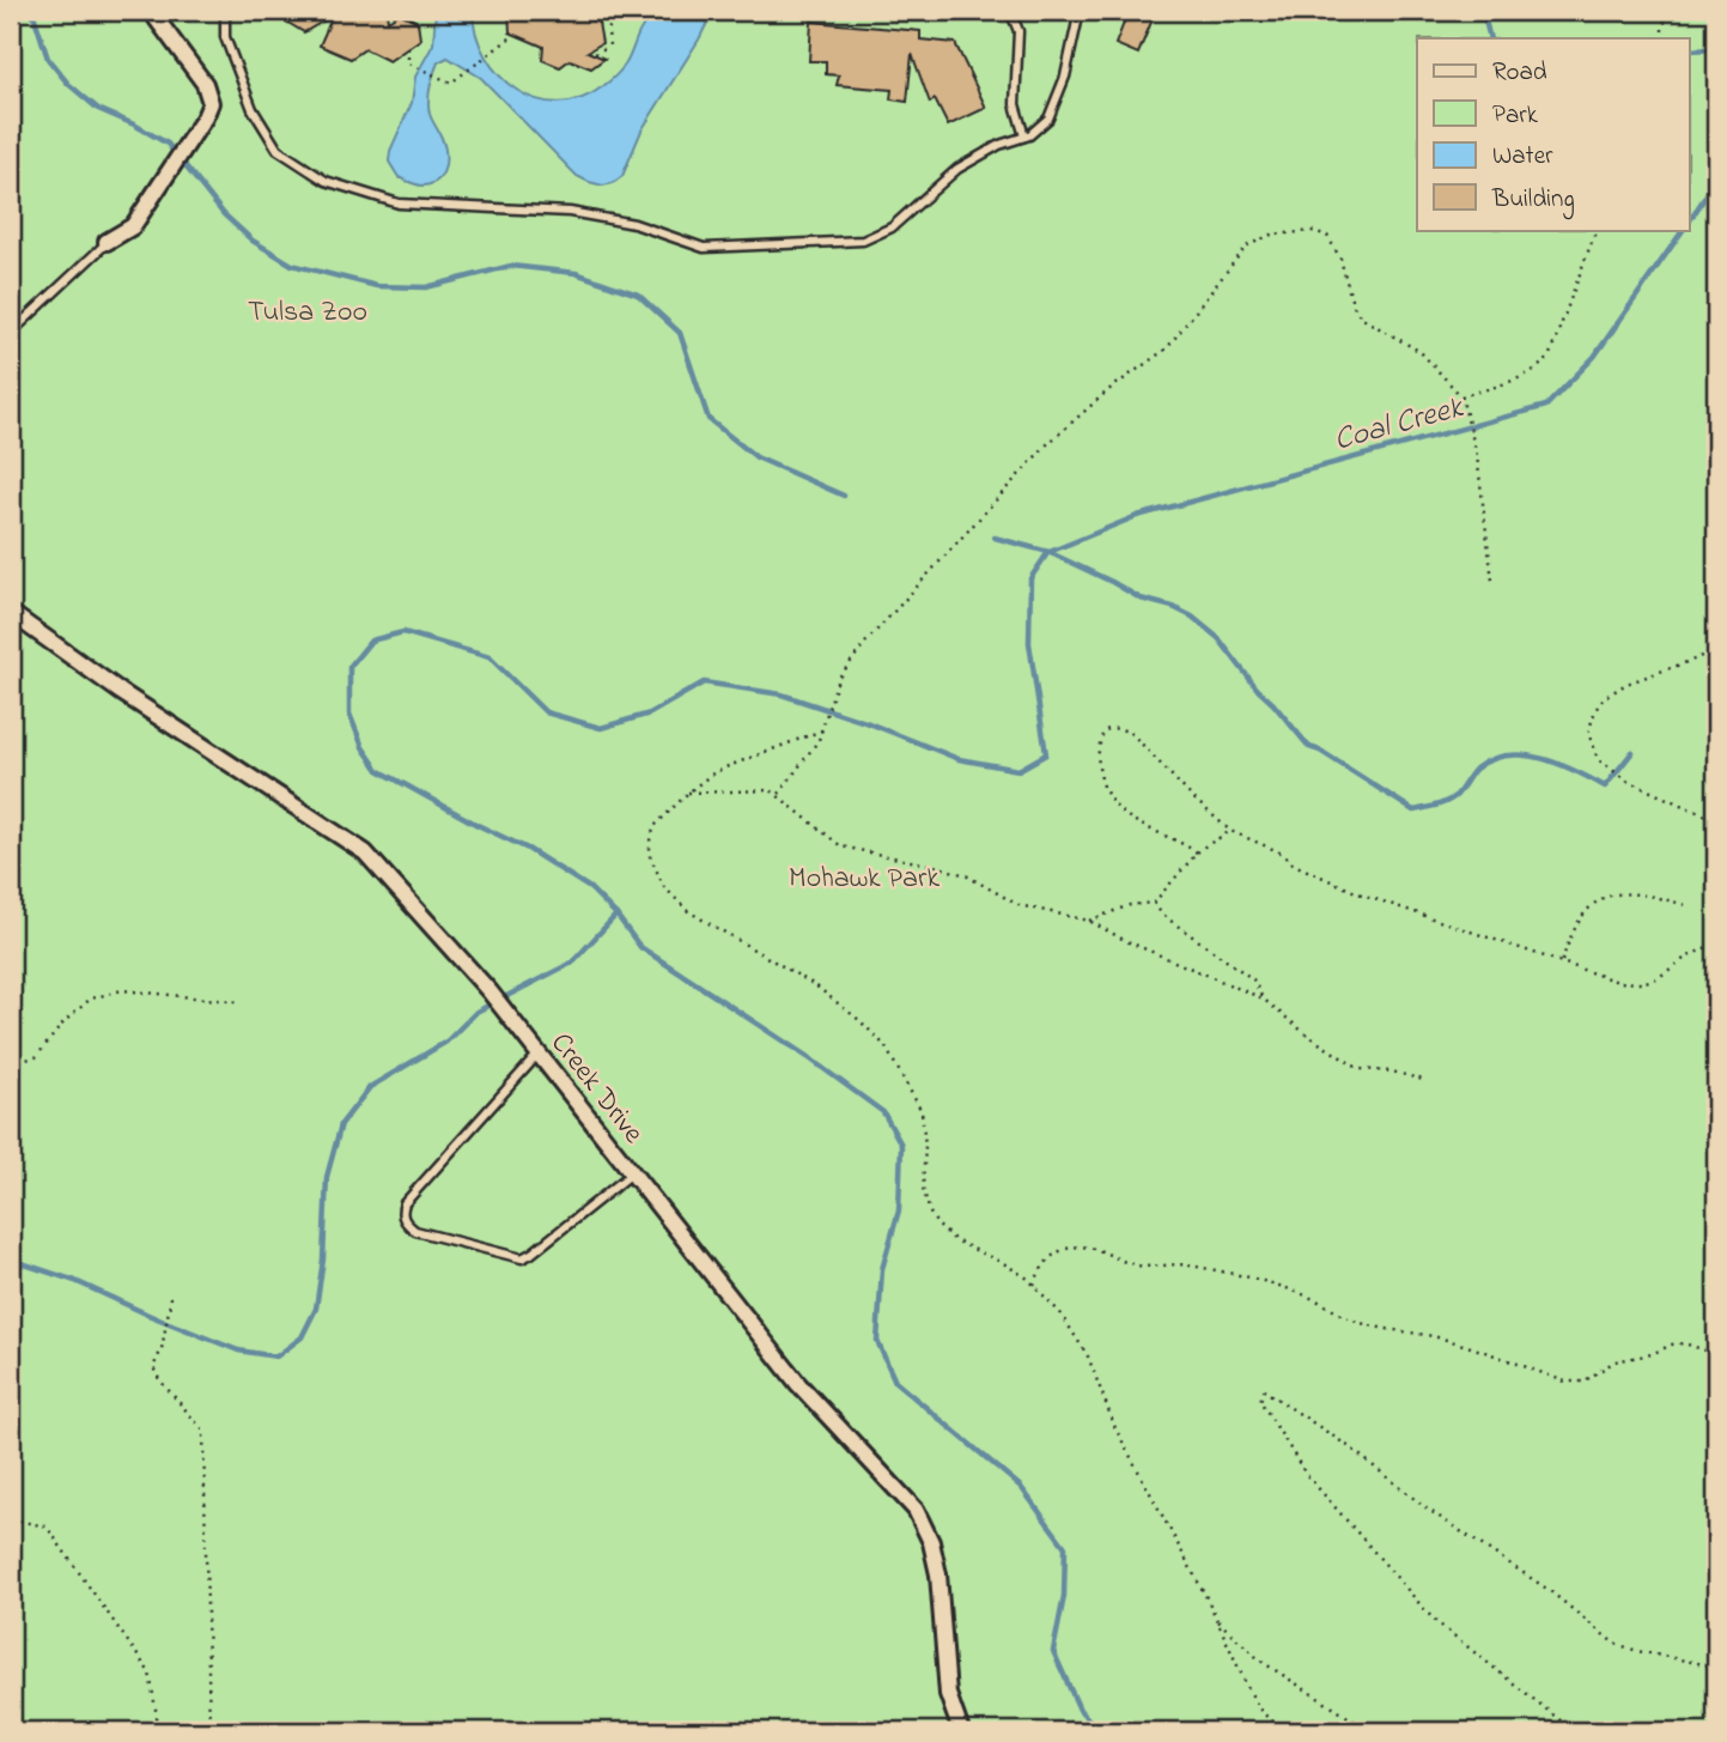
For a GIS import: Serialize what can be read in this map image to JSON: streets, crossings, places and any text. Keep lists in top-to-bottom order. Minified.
{"streets":{"street":["Creek Drive"]},"water":["Coal Creek"],"parks":["Tulsa Zoo","Mohawk Park"],"legend":["Road","Park","Water","Building"]}
